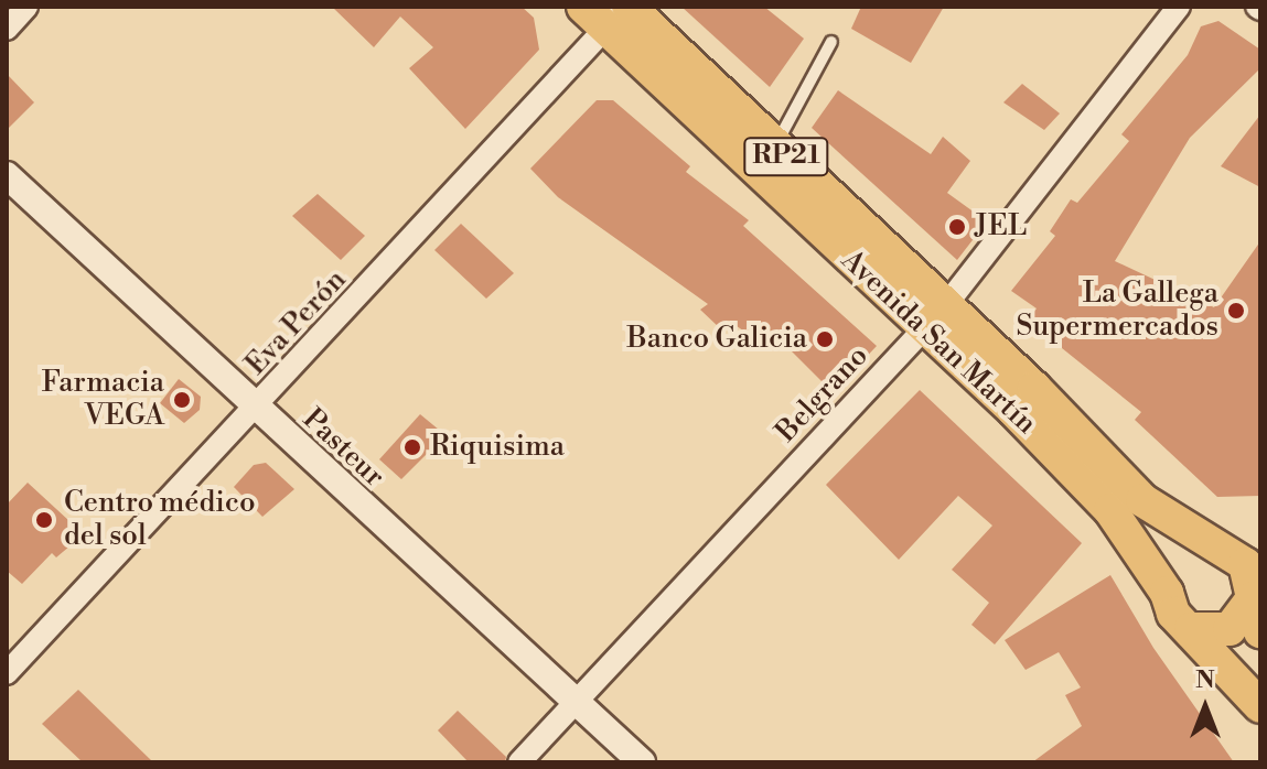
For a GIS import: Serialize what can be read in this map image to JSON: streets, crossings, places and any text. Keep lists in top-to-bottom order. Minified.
{"streets":{"main road":["RP21","Avenida San Martín"],"street":["Eva Perón","Belgrano","Pasteur"]},"crossings":[["Eva Perón","Avenida San Martín"],["Eva Perón","Pasteur"],["Avenida San Martín","Belgrano"],["Belgrano","Pasteur"]],"places":["JEL","La Gallega Supermercados","Banco Galicia","Farmacia VEGA","Riquisima","Centro médico del sol"],"north":"top"}
